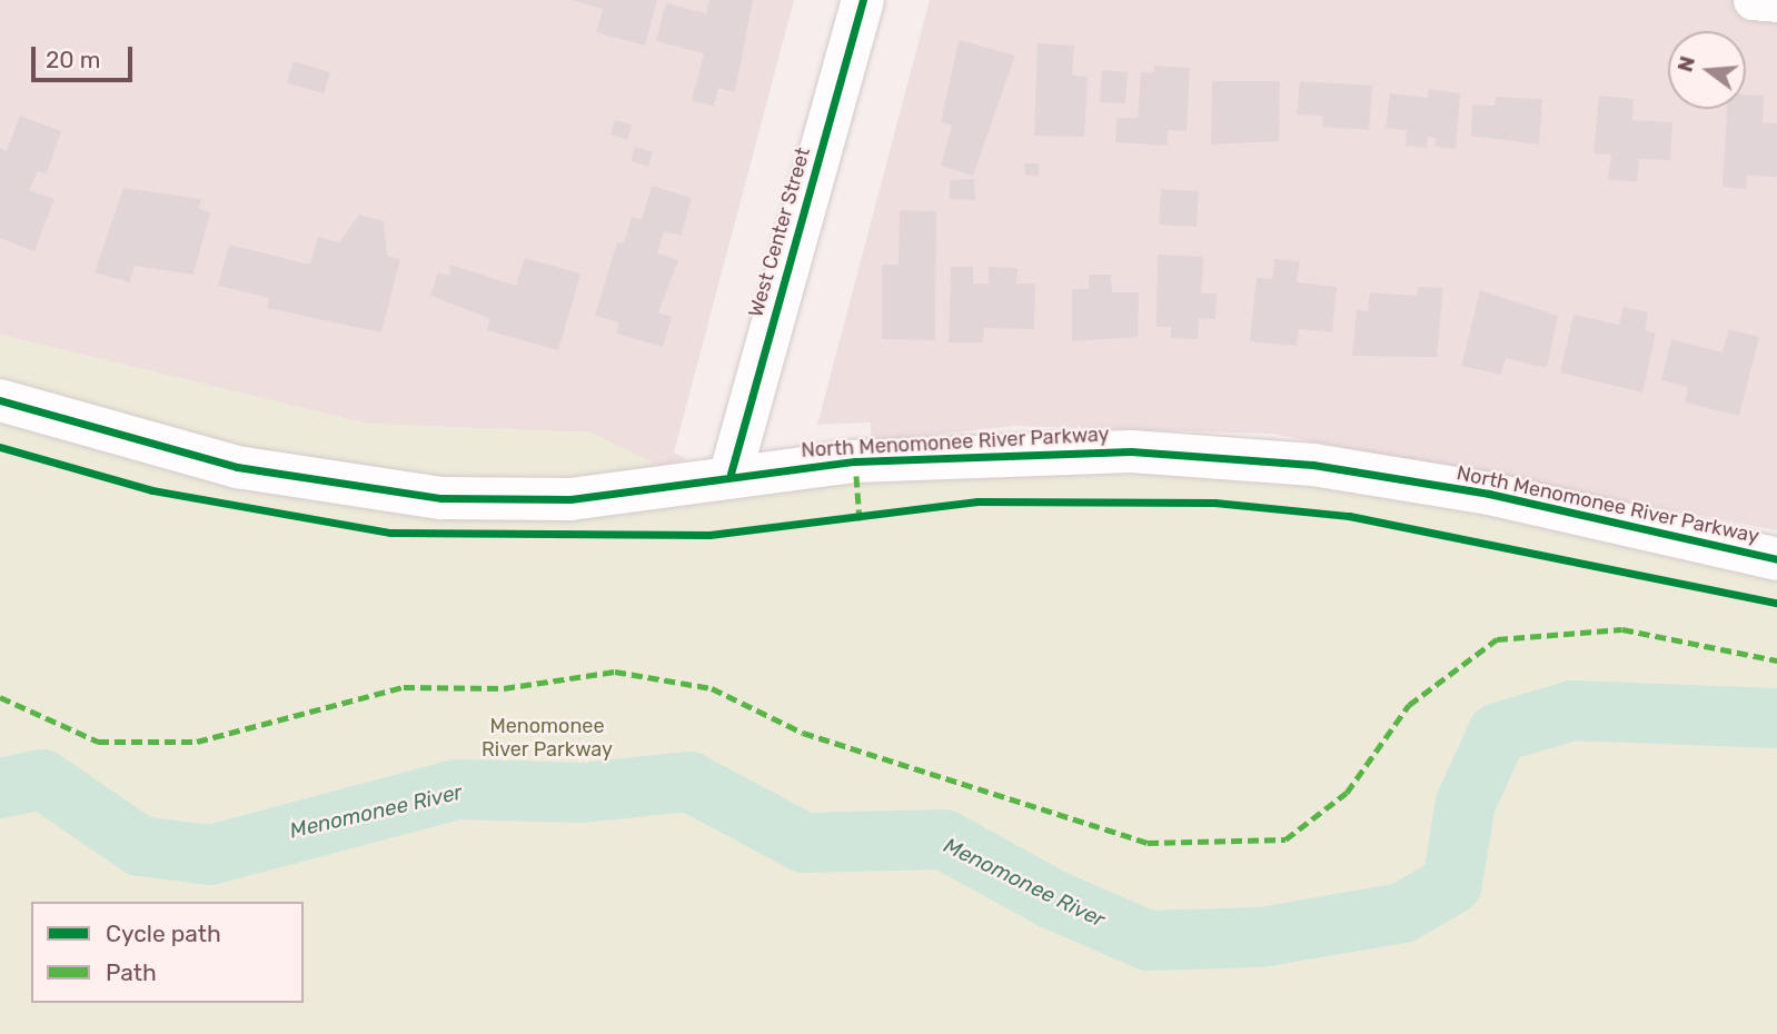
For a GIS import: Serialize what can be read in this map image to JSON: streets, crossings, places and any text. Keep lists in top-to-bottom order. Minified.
{"streets":{"street":["West Center Street","North Menomonee River Parkway"]},"crossings":[["West Center Street","North Menomonee River Parkway"]],"water":["Menomonee River"],"parks":["Menomonee River Parkway"],"legend":["Cycle path","Path"],"scale_bar":"20 m","north":"left"}
